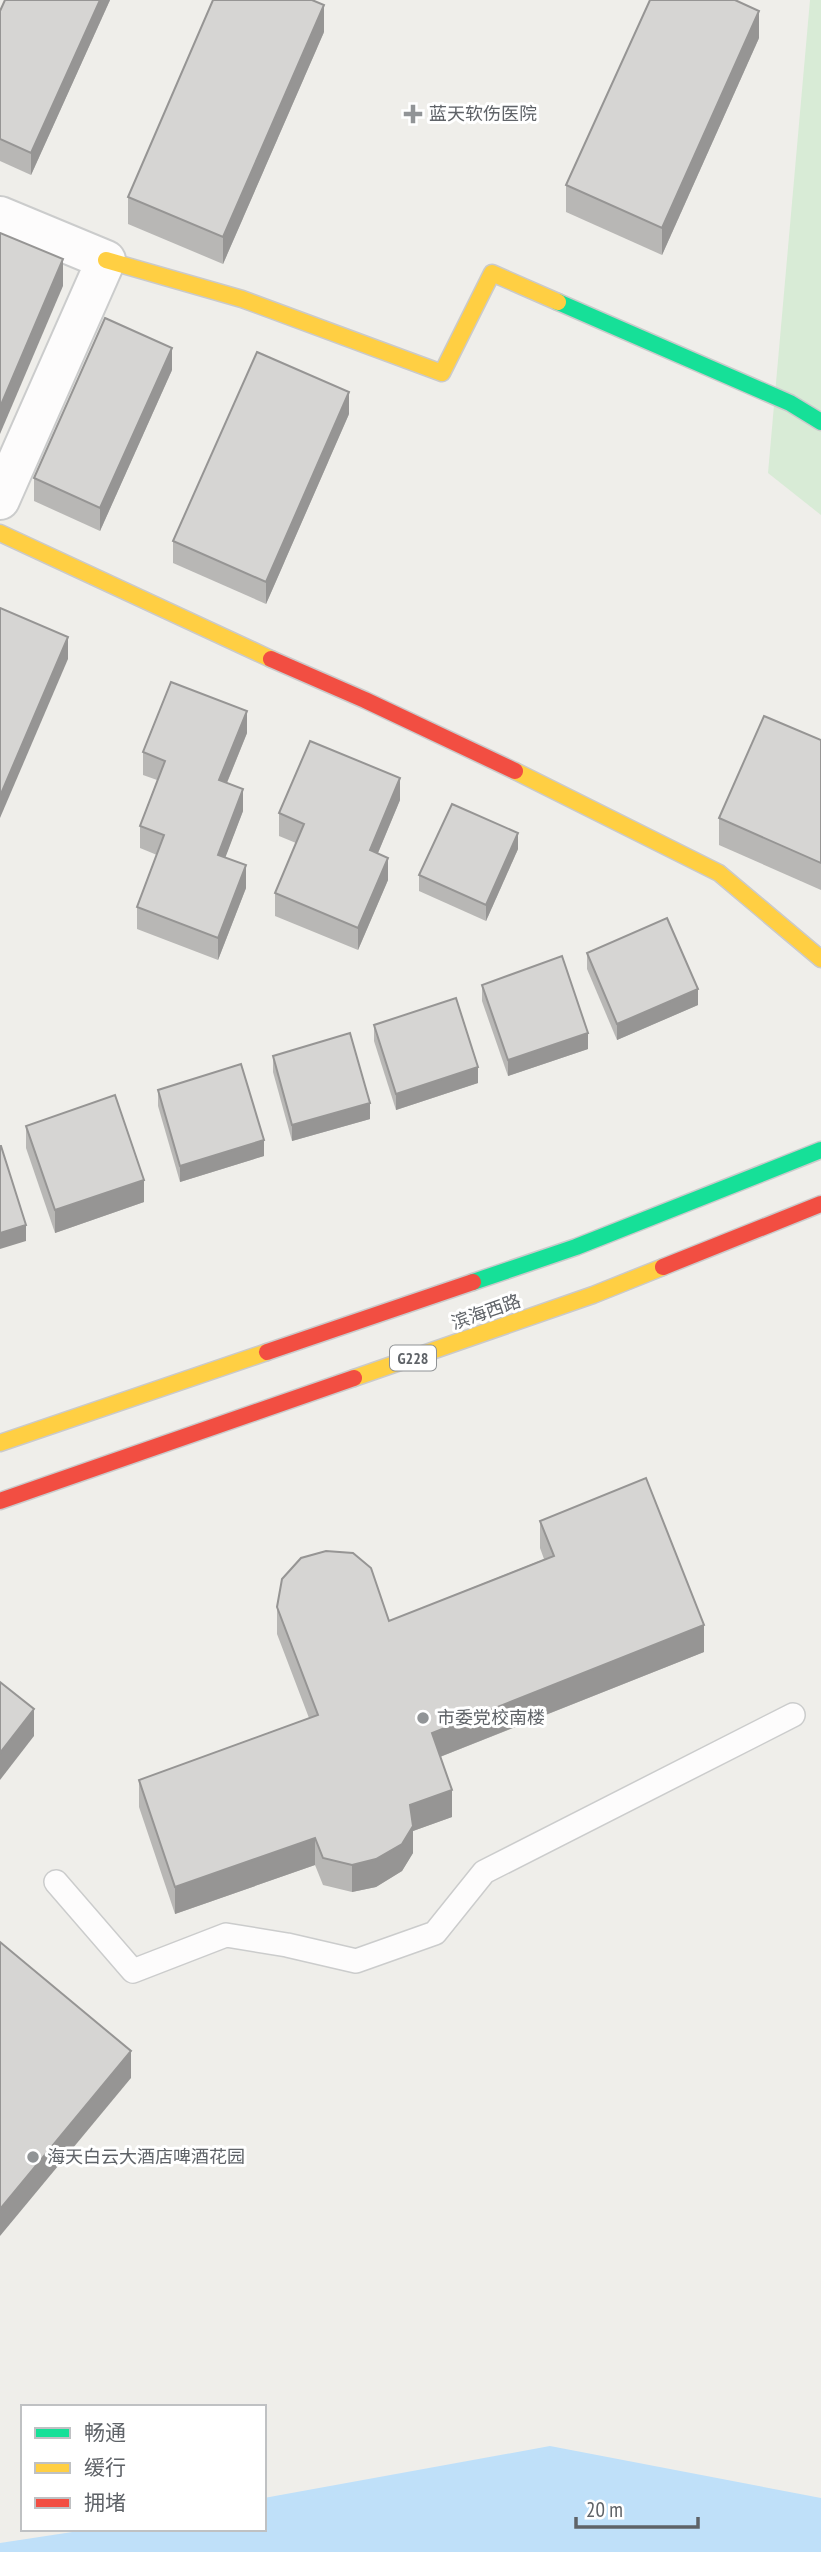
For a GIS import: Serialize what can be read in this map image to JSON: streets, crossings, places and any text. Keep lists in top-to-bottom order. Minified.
{"streets":{"main road":["滨海西路","G228"]},"places":{"health":["蓝天软伤医院"],"other":["市委党校南楼","海天白云大酒店啤酒花园"]},"legend":["畅通","缓行","拥堵"],"scale_bar":"20 m"}
